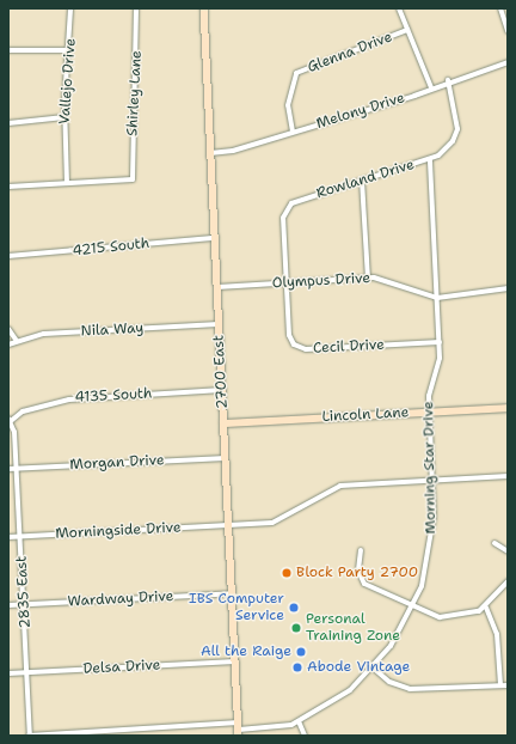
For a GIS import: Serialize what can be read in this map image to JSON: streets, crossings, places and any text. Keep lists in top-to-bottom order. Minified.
{"streets":{"street":["Glenna Drive","Vallejo Drive","Shirley Lane","Melony Drive","Rowland Drive","4215 South","Olympus Drive","Nila Way","Cecil Drive","2700 East","4135 South","Lincoln Lane","Morgan Drive","Morning Star Drive","Morningside Drive","2835 East","Wardway Drive","Delsa Drive"]},"crossings":[["Glenna Drive","Melony Drive"],["Vallejo Drive","Shirley Lane"],["Melony Drive","Rowland Drive"],["Melony Drive","2700 East"],["Rowland Drive","Olympus Drive"],["Rowland Drive","Cecil Drive"],["Rowland Drive","Morning Star Drive"],["4215 South","2700 East"],["Olympus Drive","Cecil Drive"],["Olympus Drive","2700 East"],["Olympus Drive","Morning Star Drive"],["Nila Way","2700 East"],["Cecil Drive","Morning Star Drive"],["2700 East","4135 South"],["2700 East","Lincoln Lane"],["2700 East","Morgan Drive"],["2700 East","Morning Star Drive"],["2700 East","Morningside Drive"],["2700 East","Wardway Drive"],["2700 East","Delsa Drive"],["4135 South","2835 East"],["Lincoln Lane","Morning Star Drive"],["Morgan Drive","2835 East"],["Morning Star Drive","Morningside Drive"],["Morning Star Drive","2835 East"],["Morningside Drive","2835 East"],["2835 East","Wardway Drive"],["2835 East","Delsa Drive"]],"places":["Block Party 2700","IBS Computer Service","Personal Training Zone","All the Raige","Abode Vintage"]}
